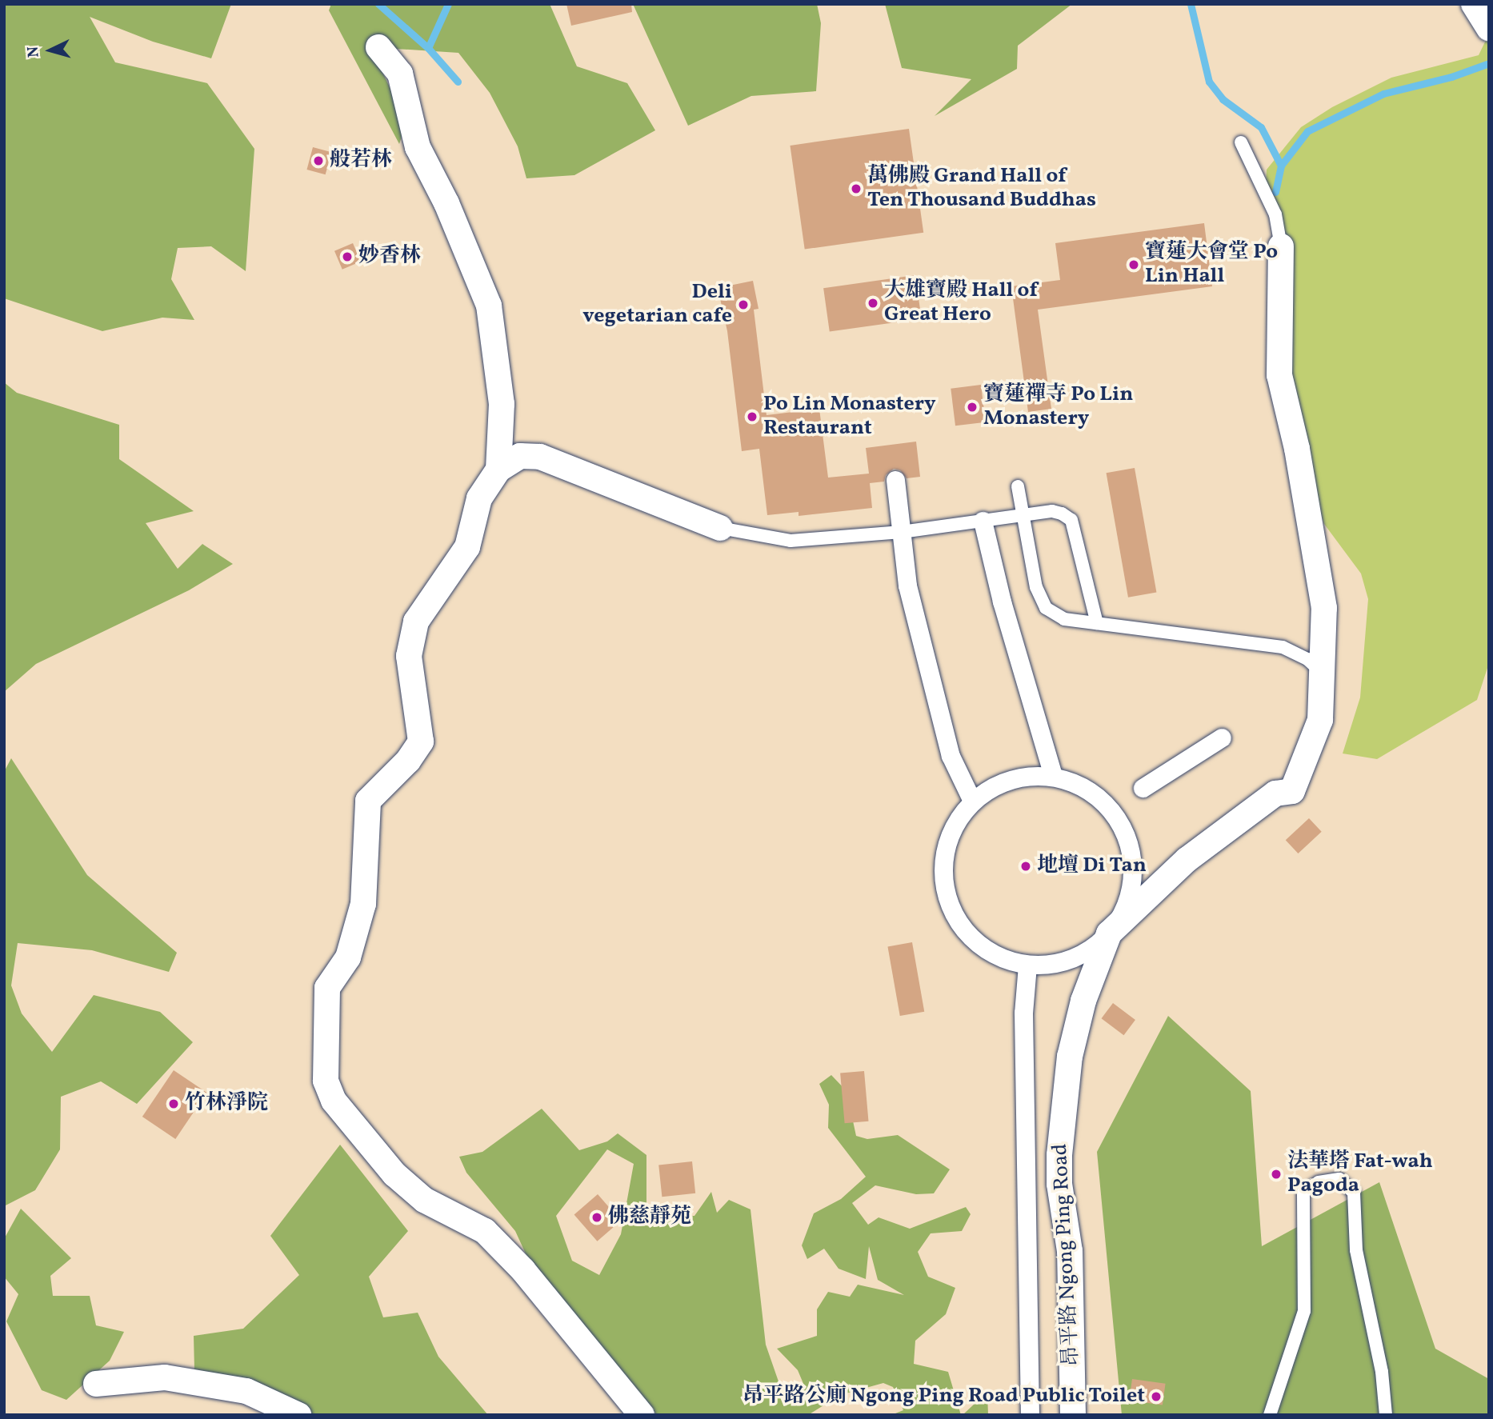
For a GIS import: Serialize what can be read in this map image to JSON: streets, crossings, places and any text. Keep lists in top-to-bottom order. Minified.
{"streets":{"street":["昂平路 Ngong Ping Road"]},"places":["般若林","萬佛殿 Grand Hall of Ten Thousand Buddhas","妙香林","寶蓮大會堂 Po Lin Hall","大雄寶殿 Hall of Great Hero","Deli vegetarian cafe","寶蓮禪寺 Po Lin Monastery","Po Lin Monastery Restaurant","地壇 Di Tan","竹林淨院","法華塔 Fat-wah Pagoda","佛慈靜苑","昂平路公廁 Ngong Ping Road Public Toilet"],"north":"left"}
